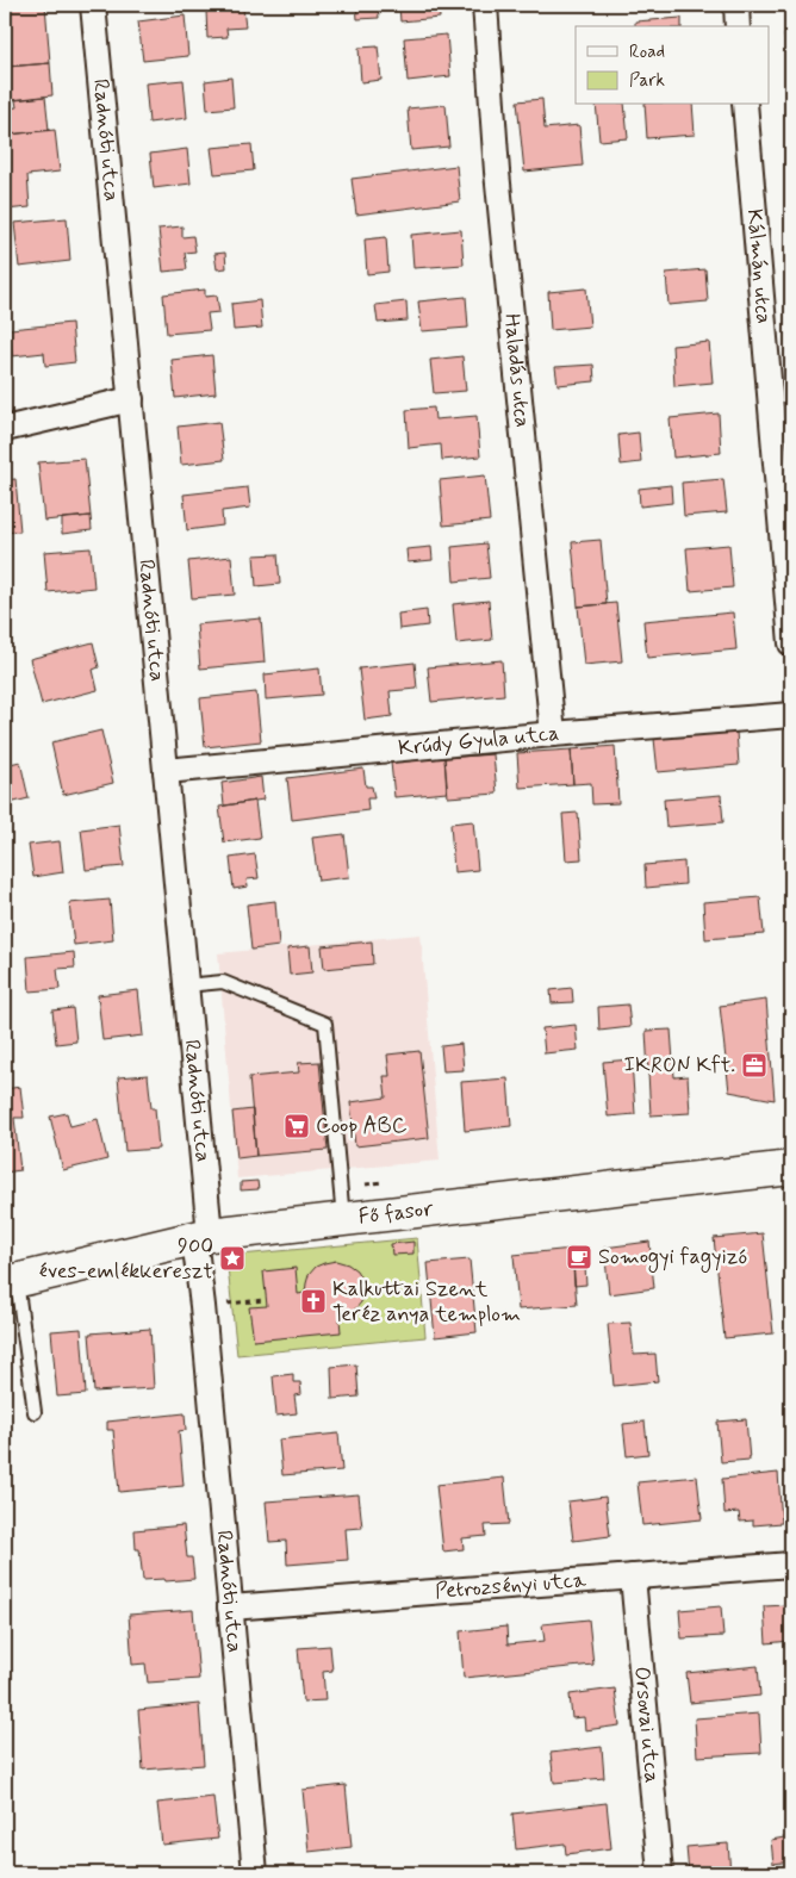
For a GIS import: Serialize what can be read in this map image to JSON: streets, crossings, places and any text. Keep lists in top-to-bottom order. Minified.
{"streets":{"street":["Radnóti utca","Kálmán utca","Haladás utca","Krúdy Gyula utca","Fő fasor","Petrozsényi utca","Orsovai utca"]},"crossings":[["Radnóti utca","Krúdy Gyula utca"],["Radnóti utca","Fő fasor"],["Radnóti utca","Petrozsényi utca"],["Haladás utca","Krúdy Gyula utca"],["Petrozsényi utca","Orsovai utca"]],"places":{"office":["IKRON Kft."],"supermarket":["Coop ABC"],"cafe":["Somogyi fagyizó"],"place":["900 éves-emlékkereszt"],"church":["Kalkuttai Szent Teréz anya templom"]},"legend":["Road","Park"]}
